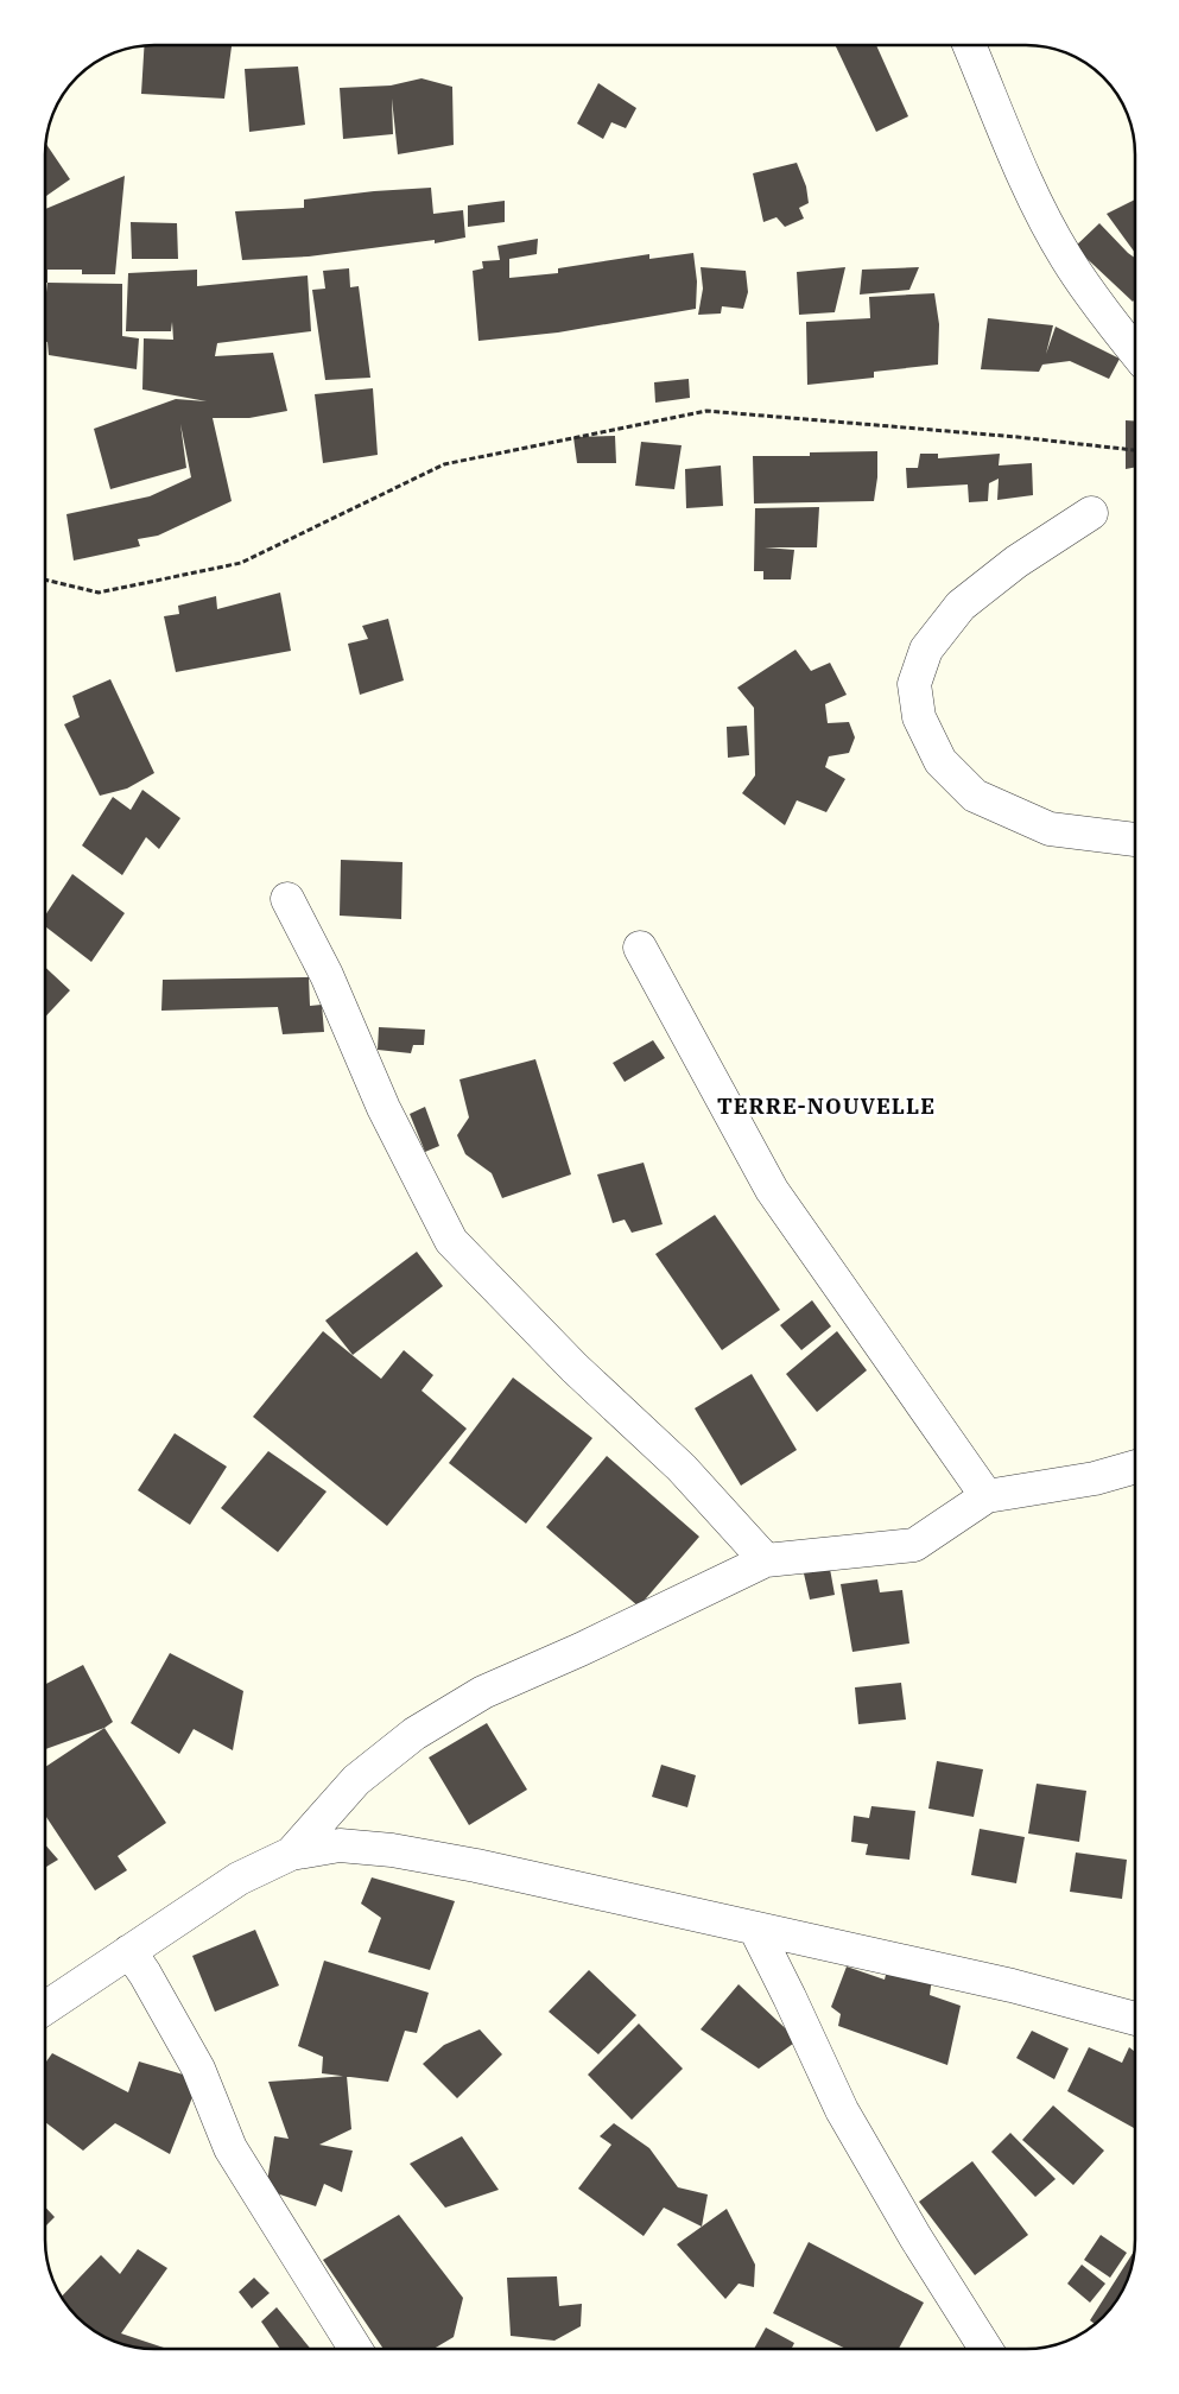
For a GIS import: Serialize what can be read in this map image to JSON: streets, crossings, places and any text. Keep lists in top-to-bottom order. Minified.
{"districts":["TERRE-NOUVELLE"]}
